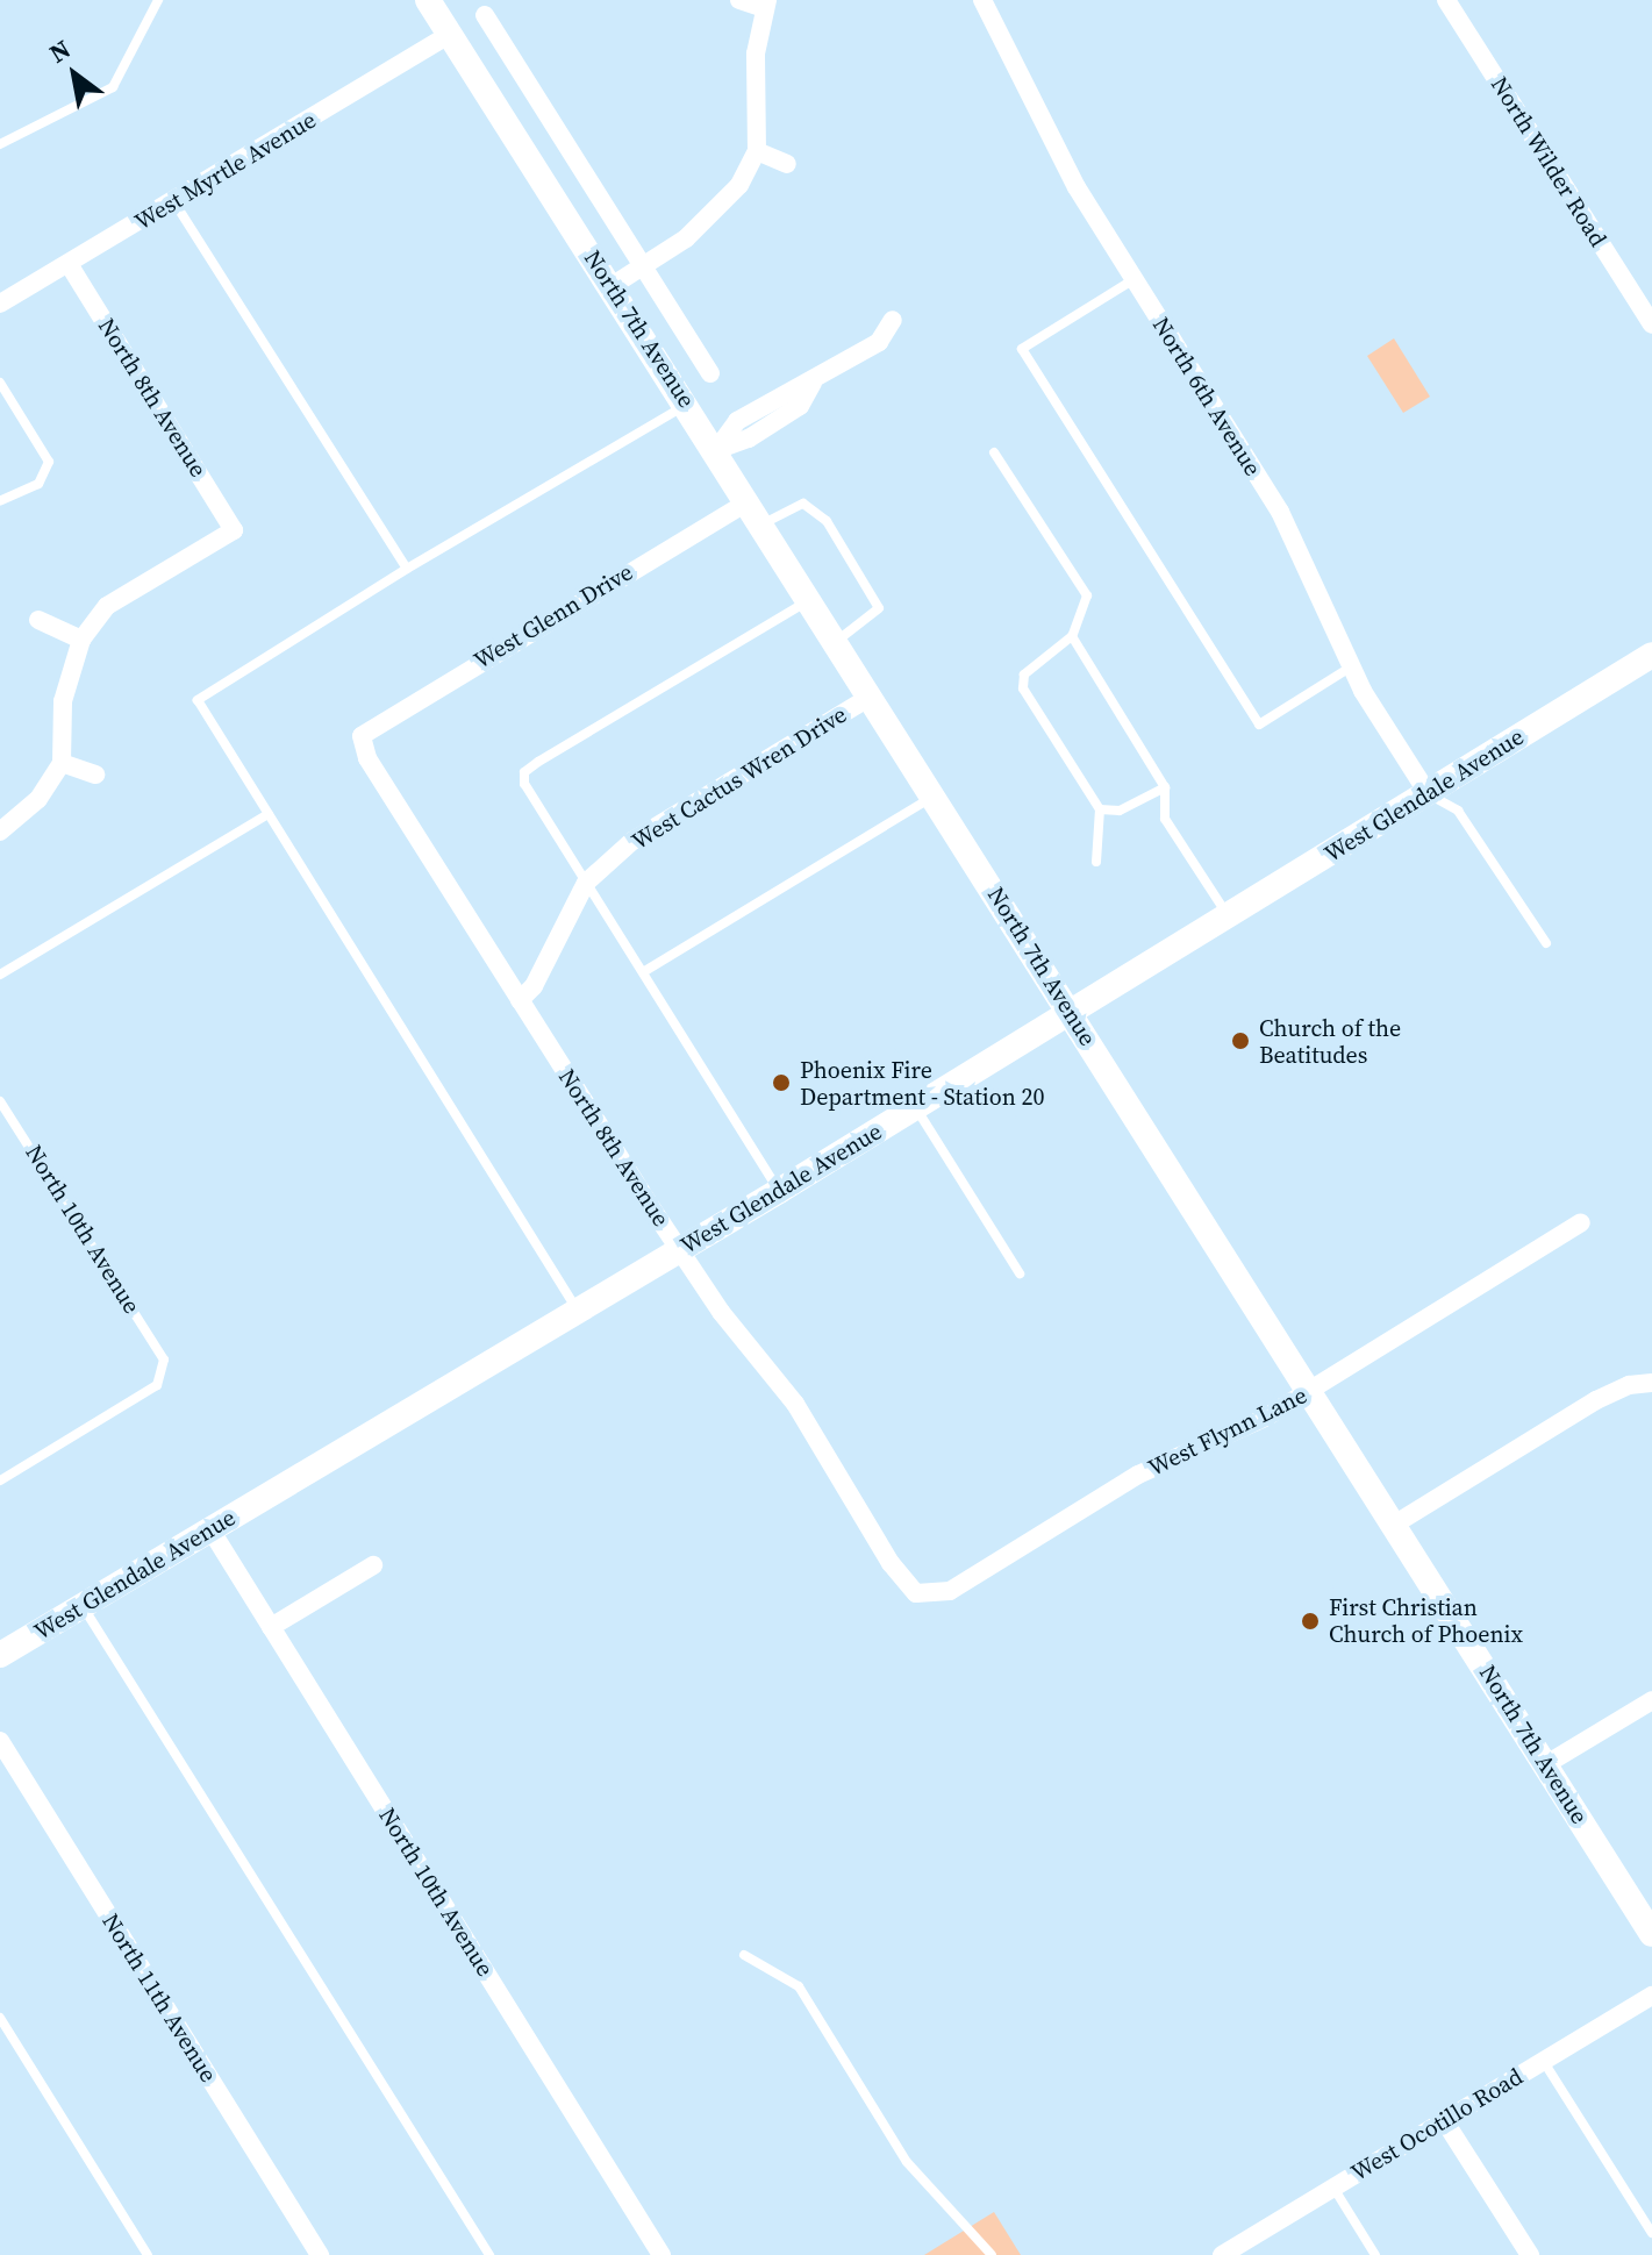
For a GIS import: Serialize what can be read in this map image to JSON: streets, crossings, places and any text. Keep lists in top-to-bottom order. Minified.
{"streets":{"main road":["North 7th Avenue","West Glendale Avenue"],"street":["North Wilder Road","West Myrtle Avenue","North 6th Avenue","North 8th Avenue","West Glenn Drive","West Cactus Wren Drive","North 10th Avenue","West Flynn Lane","North 11th Avenue","West Ocotillo Road"]},"crossings":[["West Myrtle Avenue","North 7th Avenue"],["West Myrtle Avenue","North 8th Avenue"],["North 7th Avenue","West Glenn Drive"],["North 7th Avenue","West Cactus Wren Drive"],["North 7th Avenue","West Glendale Avenue"],["North 7th Avenue","West Flynn Lane"],["North 6th Avenue","West Glendale Avenue"],["North 8th Avenue","West Glenn Drive"],["North 8th Avenue","West Cactus Wren Drive"],["North 8th Avenue","West Glendale Avenue"],["North 8th Avenue","West Flynn Lane"],["West Glendale Avenue","North 10th Avenue"]],"places":["Church of the Beatitudes","Phoenix Fire Department - Station 20","First Christian Church of Phoenix"],"north":"top left"}
